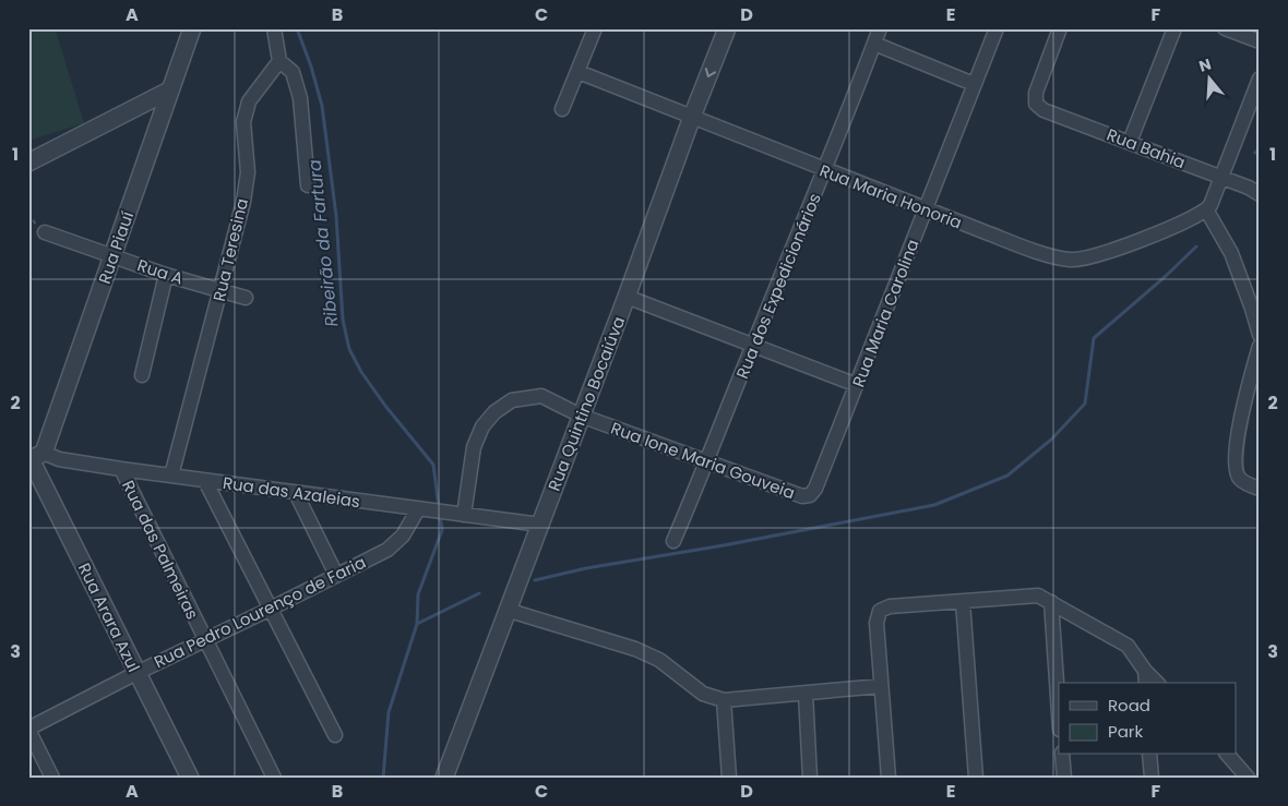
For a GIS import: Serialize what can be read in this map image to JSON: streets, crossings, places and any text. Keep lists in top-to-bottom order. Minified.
{"streets":{"street":["Rua Bahia","Rua Maria Honoria","Rua Piauí","Rua Teresina","Rua A","Rua dos Expedicionários","Rua Maria Carolina","Rua Quintino Bocaiúva","Rua Ione Maria Gouveia","Rua das Azaleias","Rua das Palmeiras","Rua Pedro Lourenço de Faria","Rua Arara Azul"]},"crossings":[["Rua Maria Honoria","Rua dos Expedicionários"],["Rua Maria Honoria","Rua Maria Carolina"],["Rua Maria Honoria","Rua Quintino Bocaiúva"],["Rua Piauí","Rua A"],["Rua Piauí","Rua das Azaleias"],["Rua Piauí","Rua Arara Azul"],["Rua Teresina","Rua A"],["Rua Teresina","Rua das Azaleias"],["Rua dos Expedicionários","Rua Ione Maria Gouveia"],["Rua Maria Carolina","Rua Ione Maria Gouveia"],["Rua Quintino Bocaiúva","Rua Ione Maria Gouveia"],["Rua Quintino Bocaiúva","Rua das Azaleias"],["Rua Ione Maria Gouveia","Rua das Azaleias"],["Rua das Azaleias","Rua das Palmeiras"],["Rua das Azaleias","Rua Pedro Lourenço de Faria"],["Rua das Azaleias","Rua Arara Azul"],["Rua das Palmeiras","Rua Pedro Lourenço de Faria"],["Rua Pedro Lourenço de Faria","Rua Arara Azul"]],"water":["Ribeirão da Fartura"],"legend":["Road","Park"],"north":"top","grid":{"columns":["A","B","C","D","E","F"],"rows":["1","2","3"]}}
